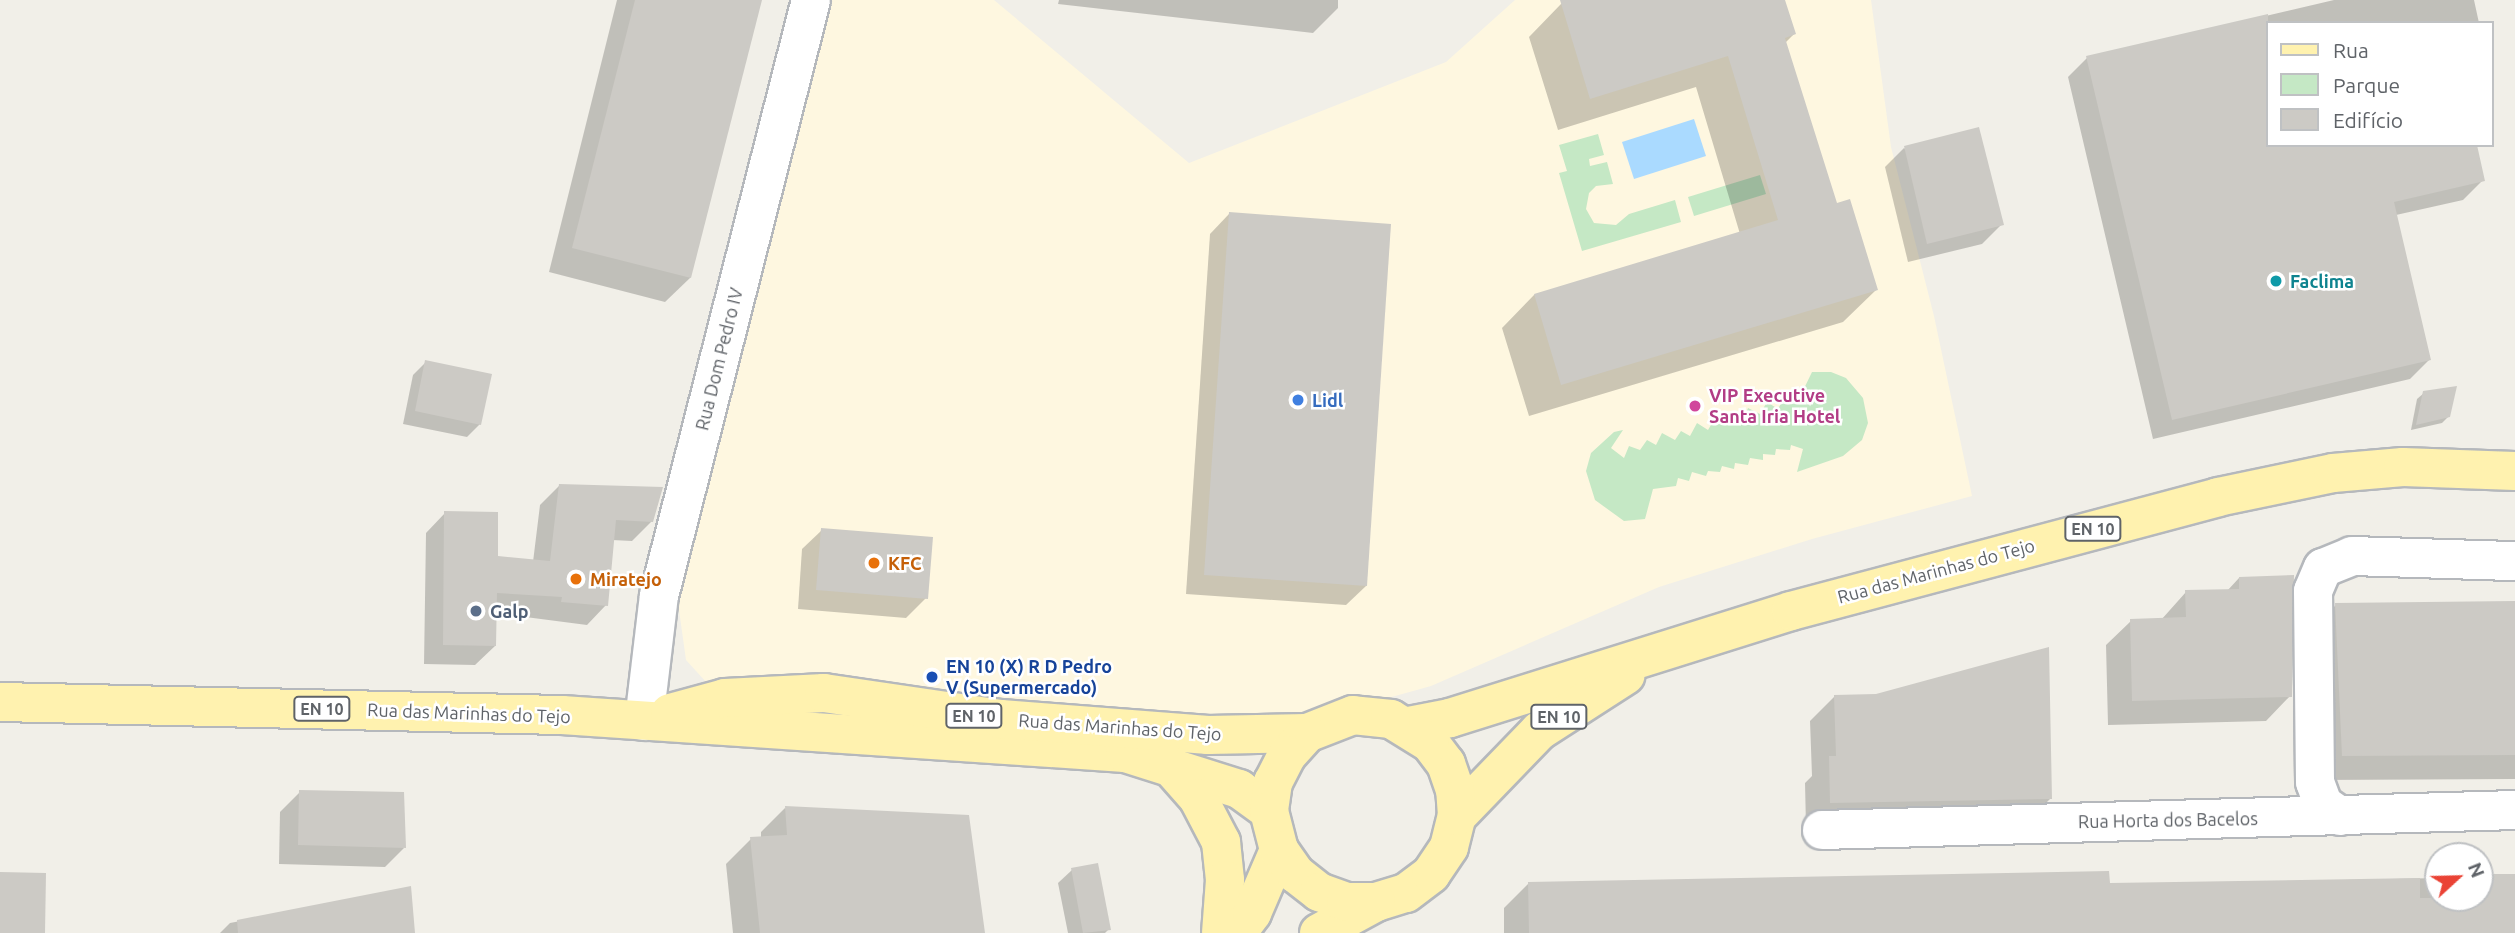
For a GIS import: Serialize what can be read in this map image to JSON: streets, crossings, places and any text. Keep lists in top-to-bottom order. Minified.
{"streets":{"main road":["EN 10","Rua das Marinhas do Tejo"],"street":["Rua Dom Pedro IV","Rua Horta dos Bacelos"]},"crossings":[["Rua Dom Pedro IV","Rua das Marinhas do Tejo"],["EN 10","Rua das Marinhas do Tejo"]],"places":["Faclima","Lidl","VIP Executive Santa Iria Hotel","KFC","Miratejo","Galp","EN 10 (X) R D Pedro V (Supermercado)"],"legend":["Rua","Parque","Edifício"],"north":"right"}
